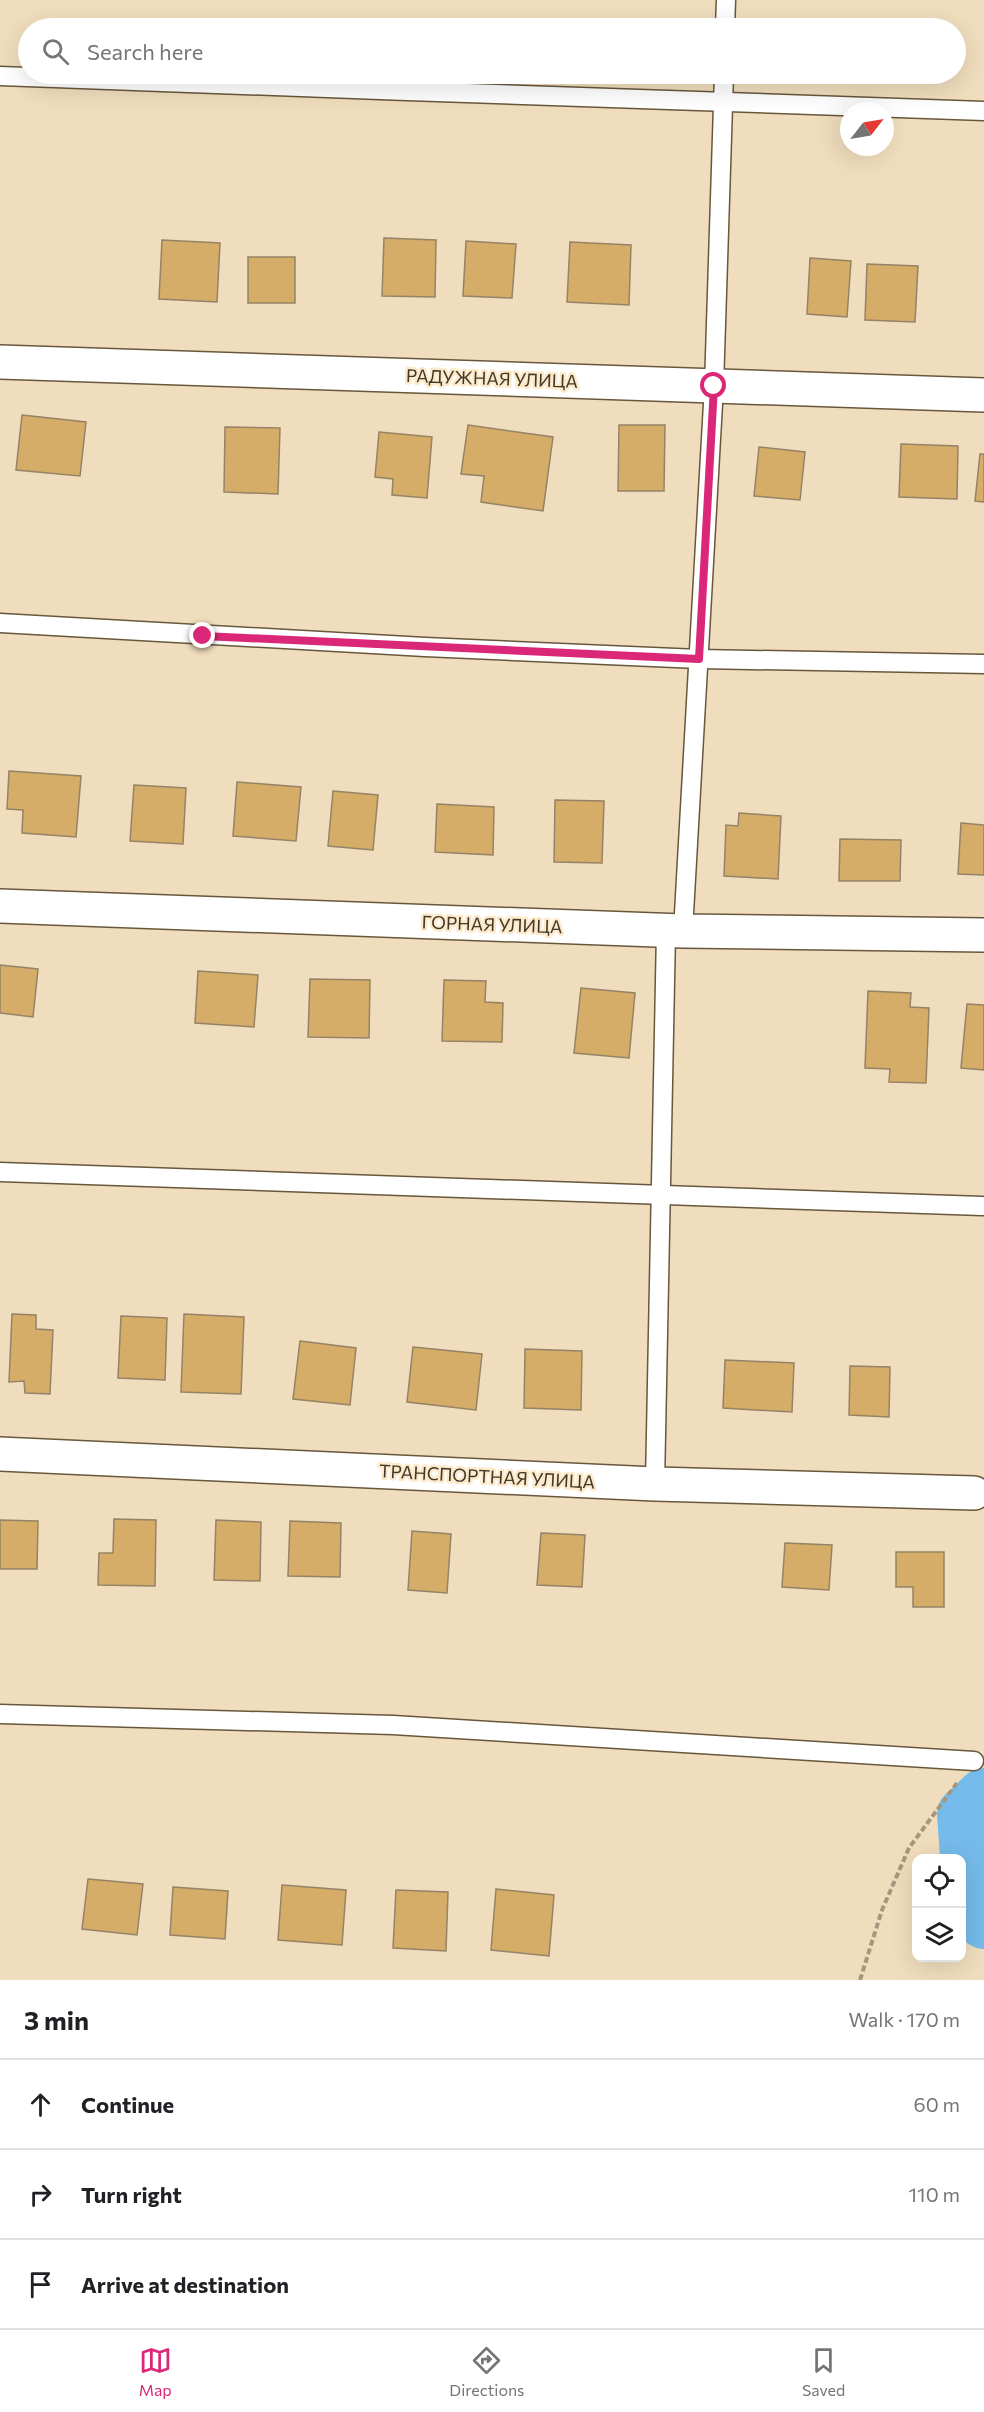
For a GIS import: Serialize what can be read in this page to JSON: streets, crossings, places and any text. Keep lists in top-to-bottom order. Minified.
{"streets":{"street":["РАДУЖНАЯ УЛИЦА","ГОРНАЯ УЛИЦА","ТРАНСПОРТНАЯ УЛИЦА"]},"north":"top right","page":{"search":"Search here","heading":["3 min","Walk · 170 m"],"list":[["Continue","60 m"],["Turn right","110 m"],"Arrive at destination"],"nav":["Map","Directions","Saved"]}}
